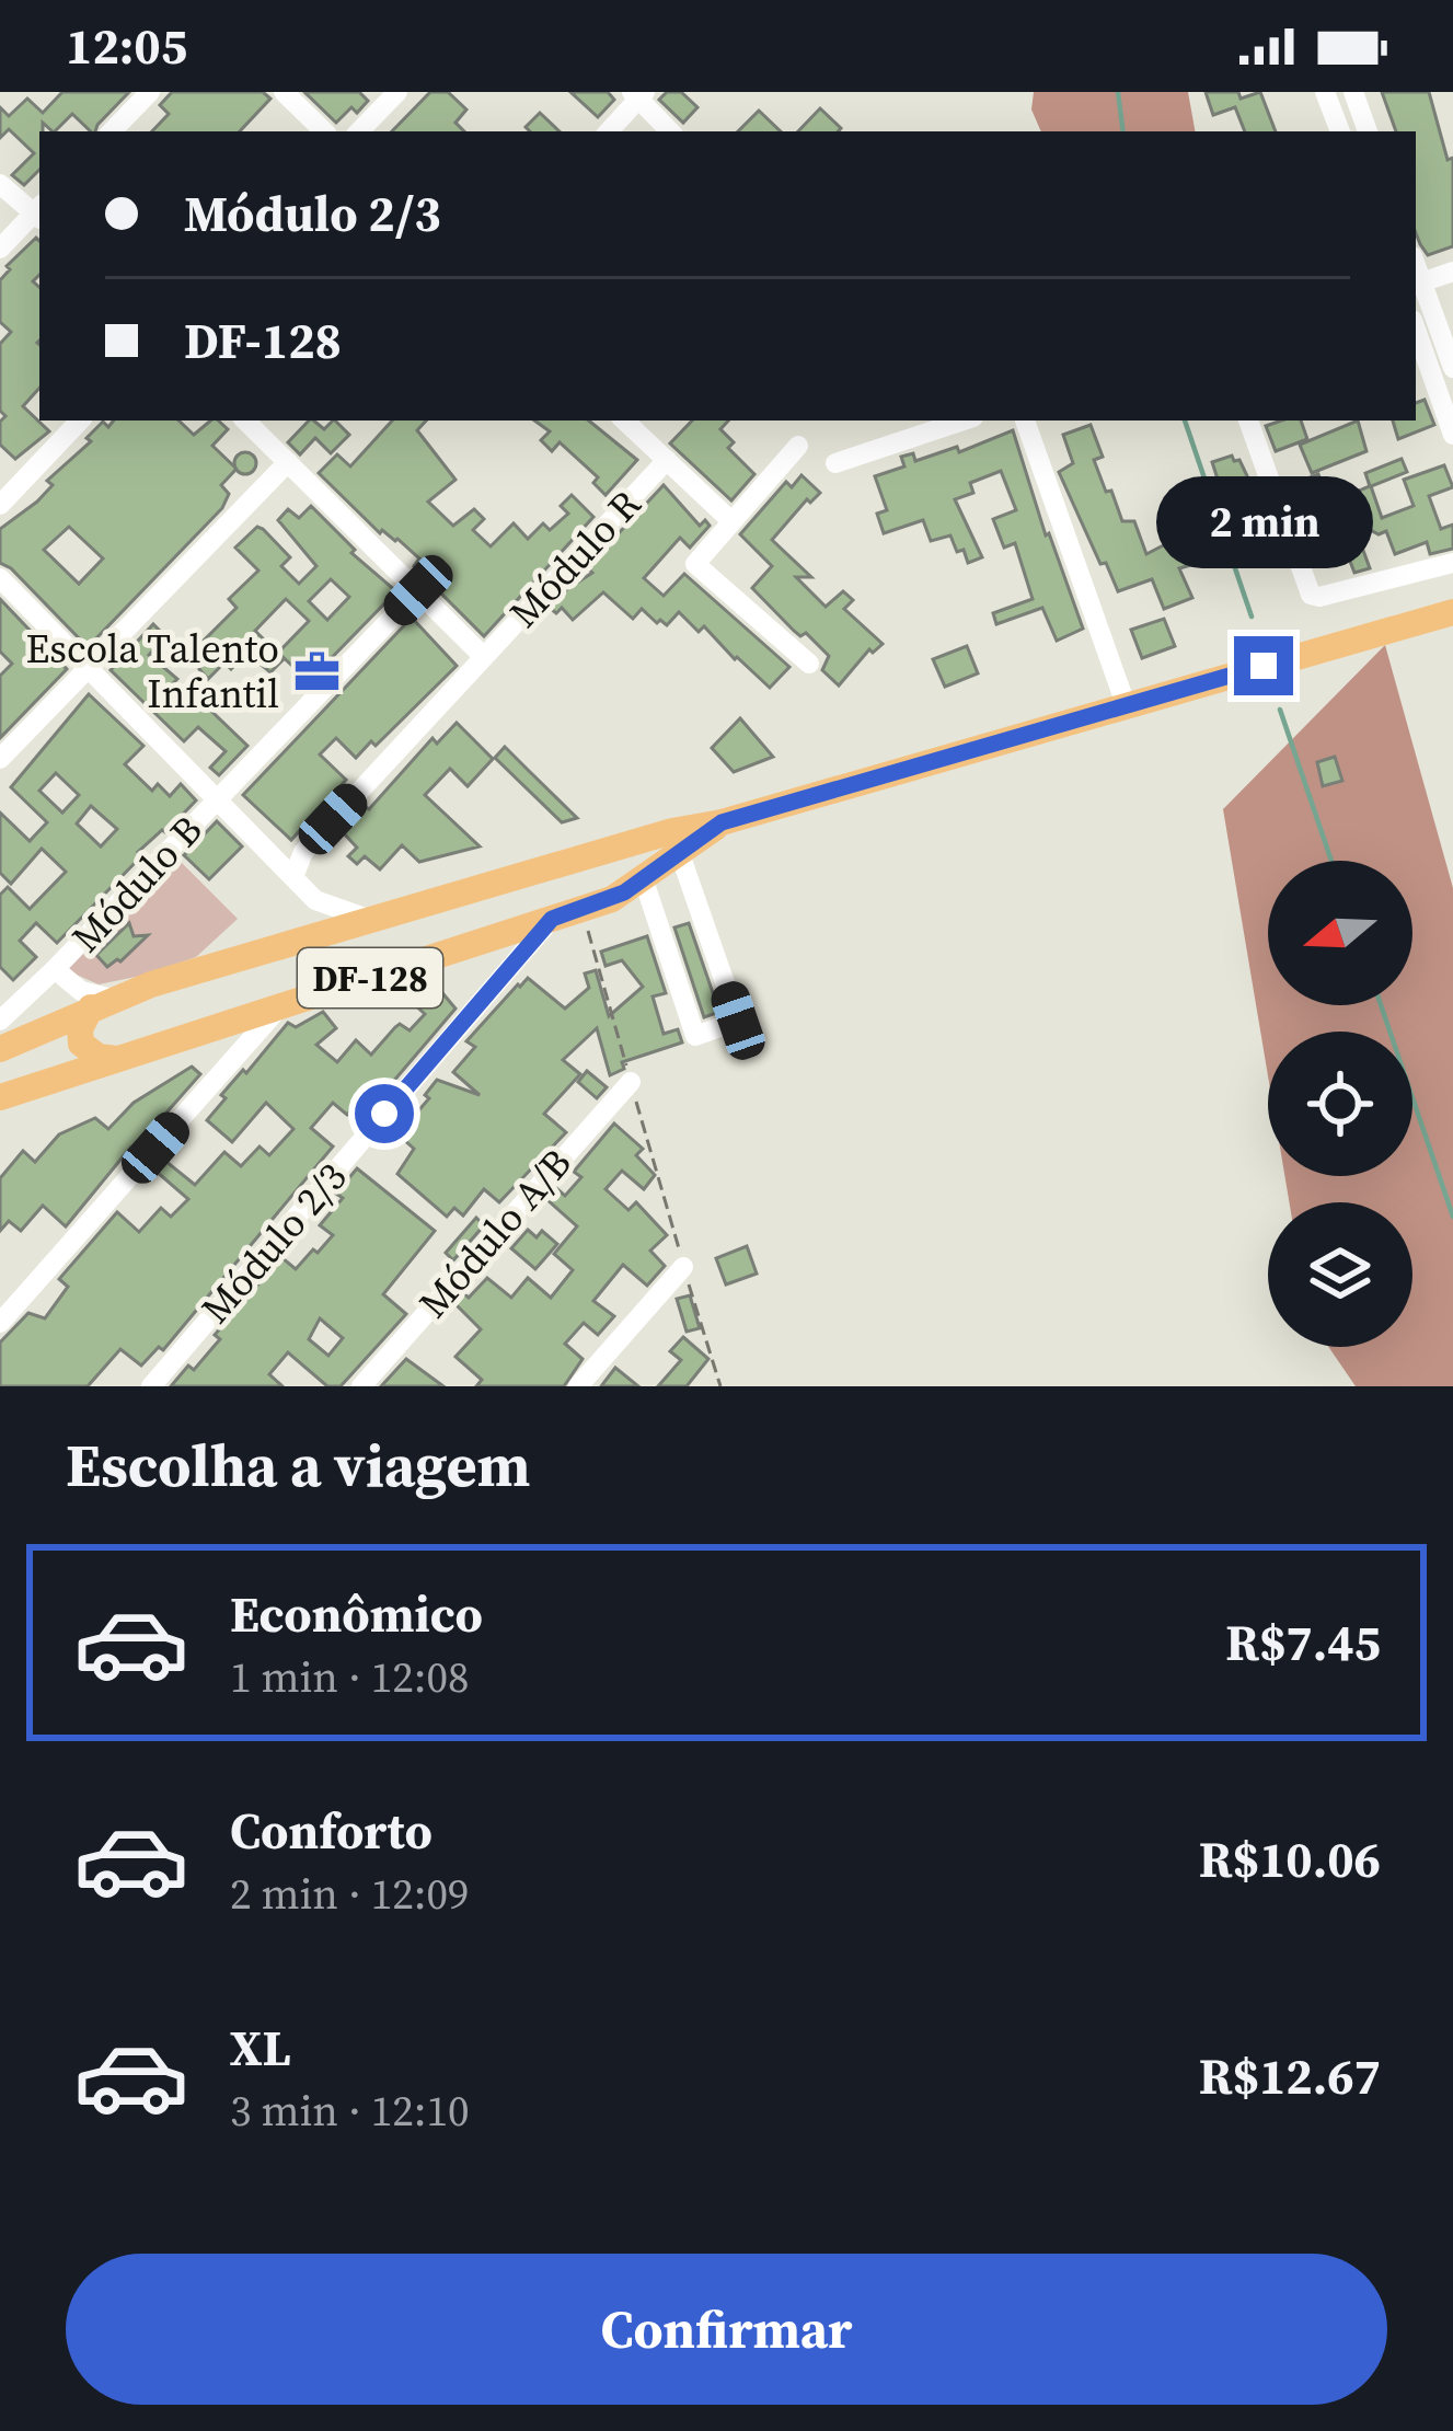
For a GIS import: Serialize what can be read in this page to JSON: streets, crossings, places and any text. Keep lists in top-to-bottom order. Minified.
{"streets":{"main road":["DF-128"],"street":["Módulo R","Módulo B","Módulo A/B","Módulo 2/3"]},"crossings":[["DF-128","Módulo 2/3"]],"places":{"office":["Escola Talento Infantil"]},"north":"left","page":{"status":"12:05","banner":["Módulo 2/3","DF-128"],"bubble":"2 min","heading":"Escolha a viagem","list":[{"name":"Econômico","note":"1 min · 12:08","value":"R$7.45"},{"name":"Conforto","note":"2 min · 12:09","value":"R$10.06"},{"name":"XL","note":"3 min · 12:10","value":"R$12.67"}],"buttons":"Confirmar"}}
